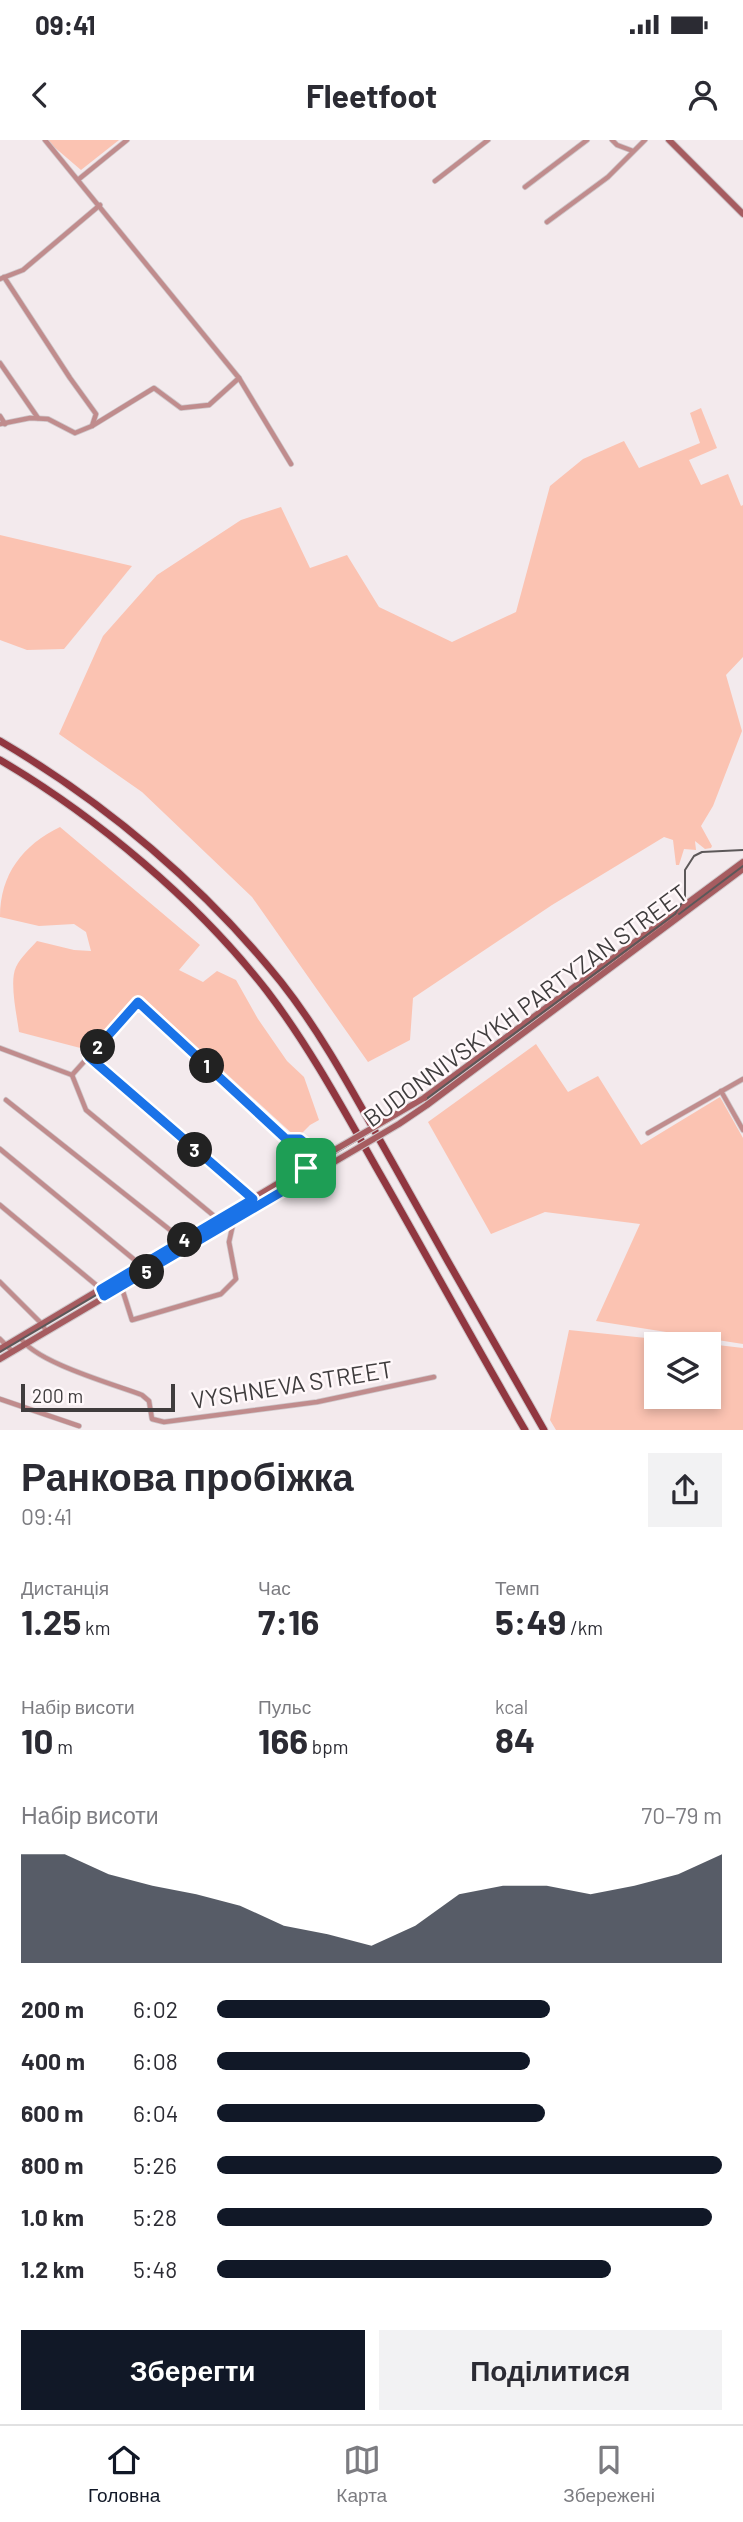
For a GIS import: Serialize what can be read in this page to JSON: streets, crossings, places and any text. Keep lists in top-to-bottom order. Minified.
{"streets":{"main road":["BUDONNIVSKYKH PARTYZAN STREET"],"street":["VYSHNEVA STREET"]},"crossings":[["BUDONNIVSKYKH PARTYZAN STREET","VYSHNEVA STREET"]],"scale_bar":"200 m","page":{"status":"09:41","header":"Fleetfoot","pins":["2","1","3","4","5"],"scale":"200 m","heading":["Ранкова пробіжка","09:41"],"stats":[["Дистанція","1.25 km"],["Час","7:16"],["Темп","5:49 /km"],["Набір висоти","10 m"],["Пульс","166 bpm"],["kcal","84"]],"chart":["Набір висоти","70–79 m"],"list":[{"name":"200 m","note":"6:02"},{"name":"400 m","note":"6:08"},{"name":"600 m","note":"6:04"},{"name":"800 m","note":"5:26"},{"name":"1.0 km","note":"5:28"},{"name":"1.2 km","note":"5:48"}],"buttons":["Зберегти","Поділитися"],"tabs":["Головна","Карта","Збережені"]}}
